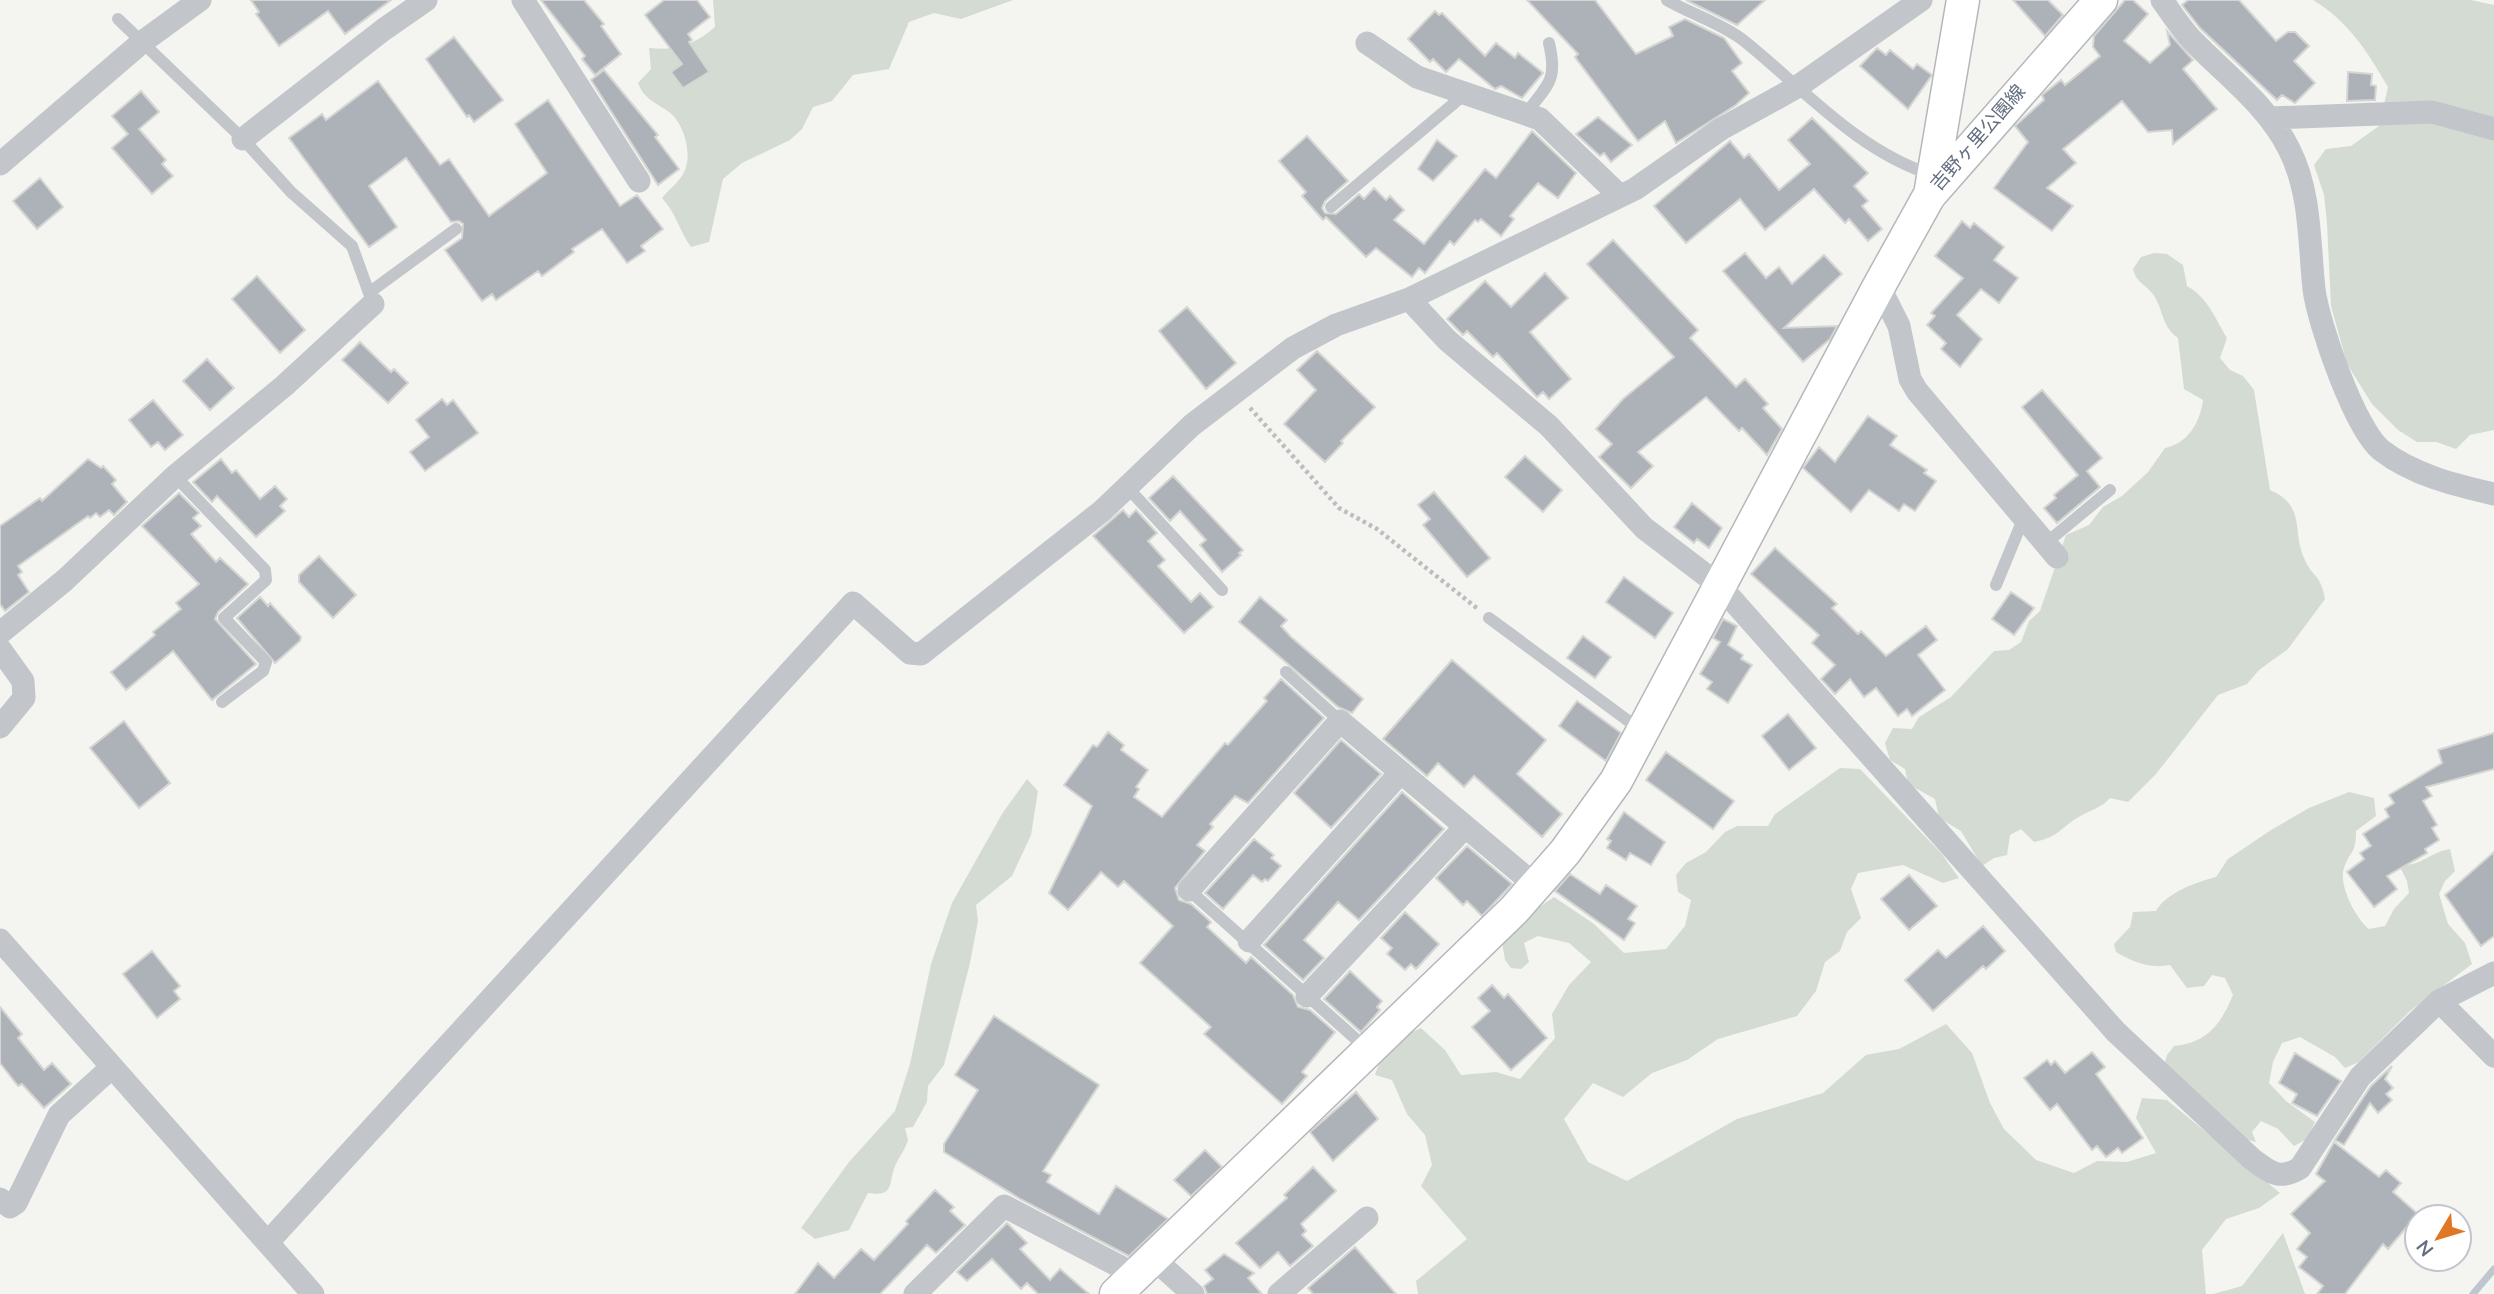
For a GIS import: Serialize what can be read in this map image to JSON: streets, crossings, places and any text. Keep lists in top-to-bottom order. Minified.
{"streets":{"street":["吉野ヶ里公園線"]},"north":"bottom left"}
